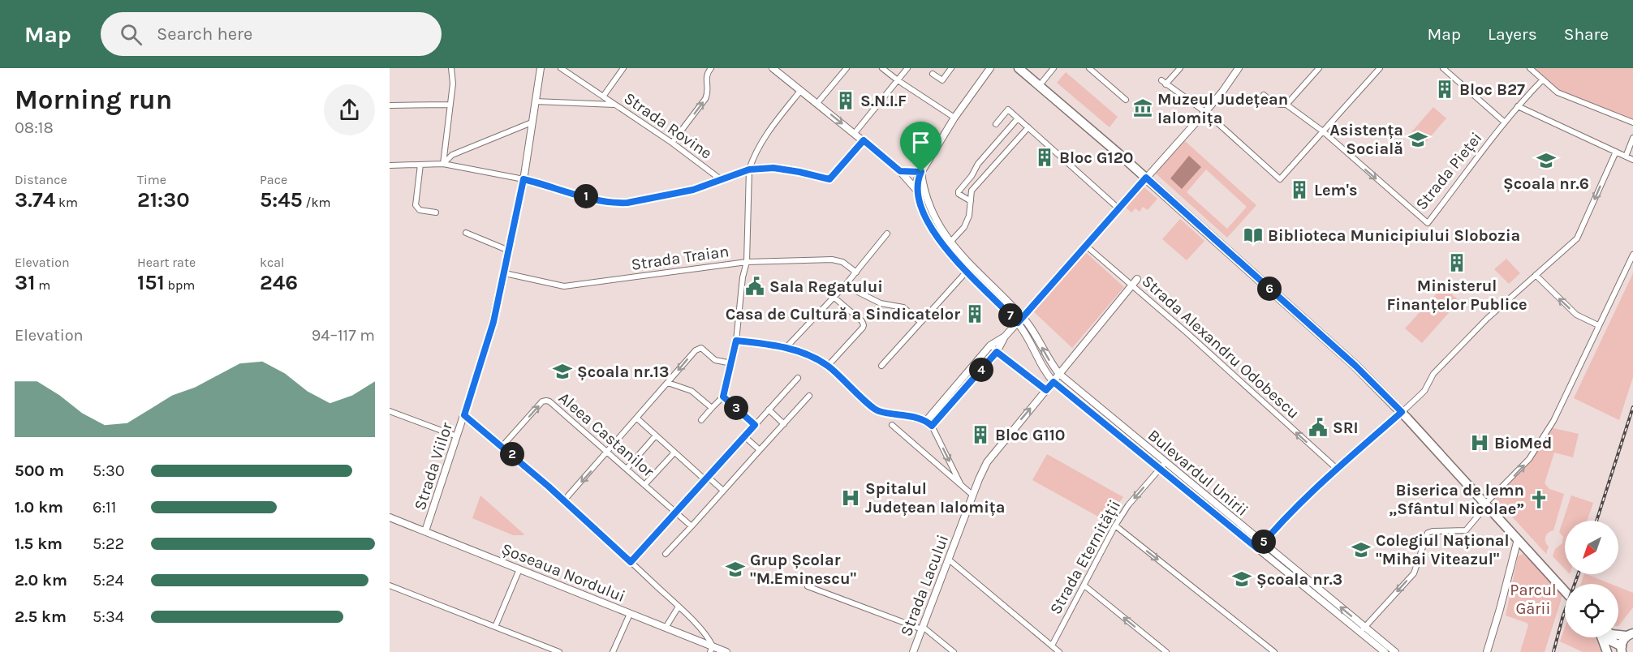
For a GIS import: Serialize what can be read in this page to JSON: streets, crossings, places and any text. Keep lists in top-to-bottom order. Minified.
{"streets":{"street":["Strada Rovine","Strada Pieței","Strada Traian","Strada Alexandru Odobescu","Aleea Castanilor","Strada Viilor","Bulevardul Unirii","Strada Eternității","Șoseaua Nordului","Strada Lacului"]},"crossings":[["Strada Traian","Strada Viilor"],["Strada Alexandru Odobescu","Strada Lacului"],["Strada Viilor","Șoseaua Nordului"],["Bulevardul Unirii","Strada Eternității"],["Bulevardul Unirii","Strada Lacului"]],"one_way":["Strada Alexandru Odobescu"],"parks":["Parcul Gării"],"places":{"building":["Bloc B27","S.N.I.F","Bloc G120","Lem's","Ministerul Finanțelor Publice","Casa de Cultură a Sindicatelor","Bloc G110"],"museum":["Muzeul Județean Ialomița"],"school or university":["Asistența Socială","Școala nr.6","Școala nr.13","Colegiul Național \"Mihai Viteazul\"","Grup Școlar \"M.Eminescu\"","Școala nr.3"],"library":["Biblioteca Municipiului Slobozia"],"public building":["Sala Regatului","SRI"],"hospital":["BioMed","Spitalul Județean Ialomița"],"church":["Biserica de lemn „Sfântul Nicolae”"]},"north":"bottom left","page":{"header":"Map","search":"Search here","nav":["Map","Layers","Share"],"heading":["Morning run","08:18"],"stats":[["Distance","3.74 km"],["Time","21:30"],["Pace","5:45 /km"],["Elevation","31 m"],["Heart rate","151 bpm"],["kcal","246"]],"pins":["1","6","7","4","3","2","5"],"chart":["Elevation","94–117 m"],"list":[{"name":"500 m","note":"5:30"},{"name":"1.0 km","note":"6:11"},{"name":"1.5 km","note":"5:22"},{"name":"2.0 km","note":"5:24"},{"name":"2.5 km","note":"5:34"}]}}
